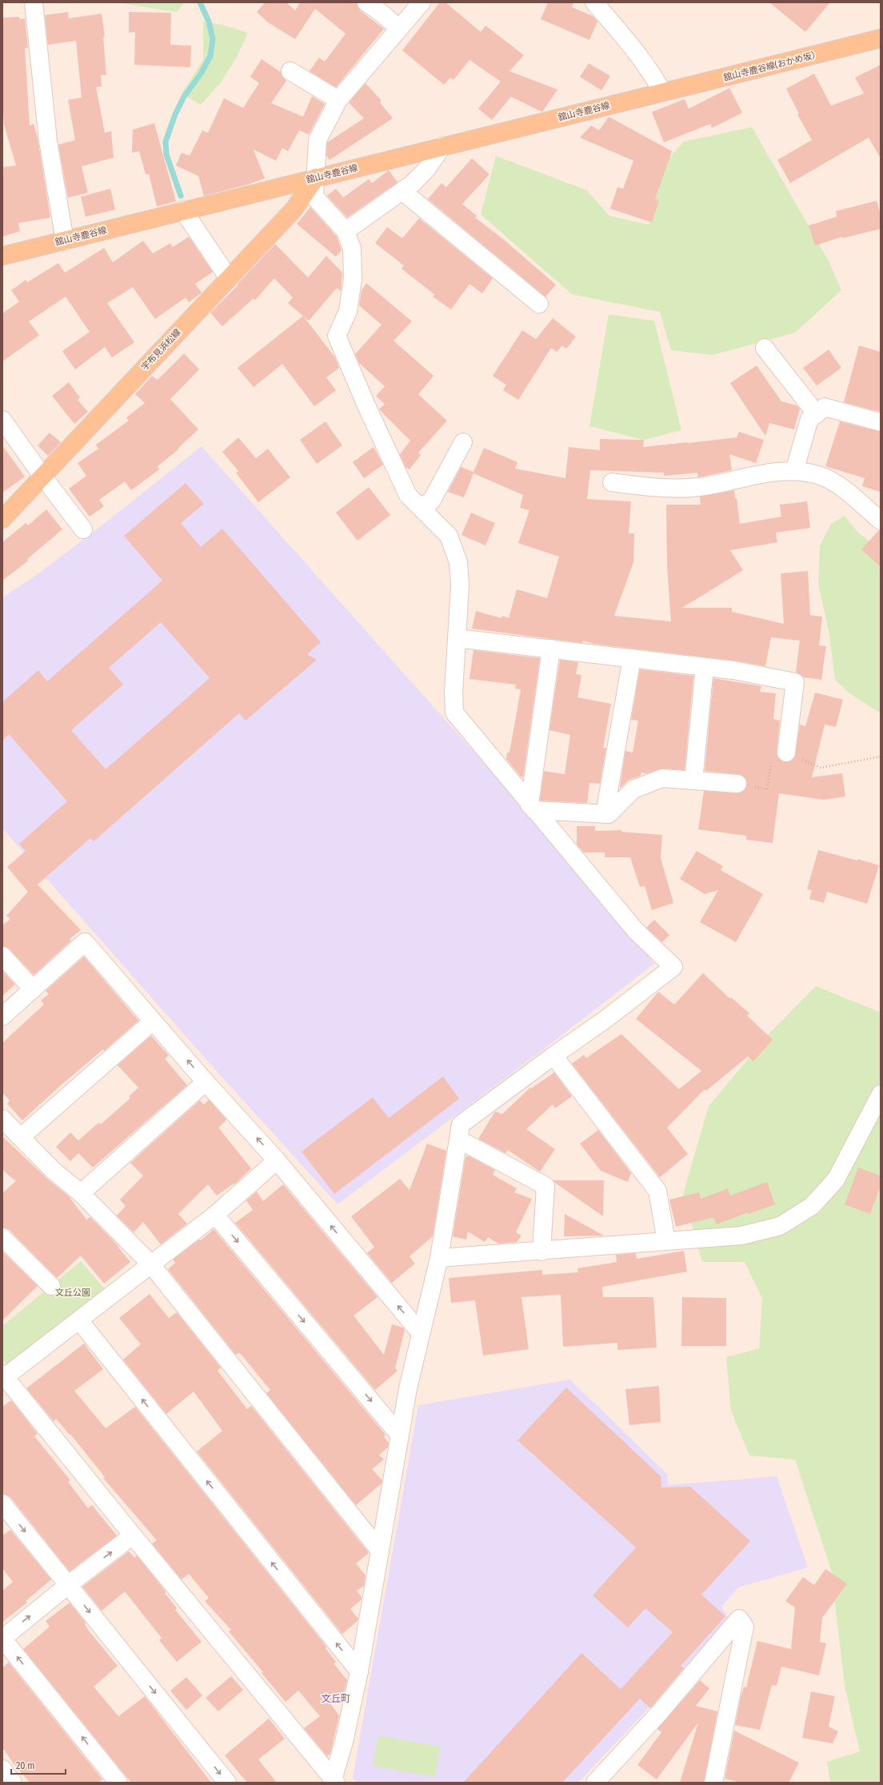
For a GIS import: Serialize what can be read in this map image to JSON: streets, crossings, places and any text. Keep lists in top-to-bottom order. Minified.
{"streets":{"main road":["舘山寺鹿谷線(おかめ坂）","舘山寺鹿谷線","宇布見浜松線"]},"crossings":[["舘山寺鹿谷線(おかめ坂）","舘山寺鹿谷線"],["舘山寺鹿谷線","宇布見浜松線"]],"districts":["文丘町"],"parks":["文丘公園"],"scale_bar":"20 m"}
